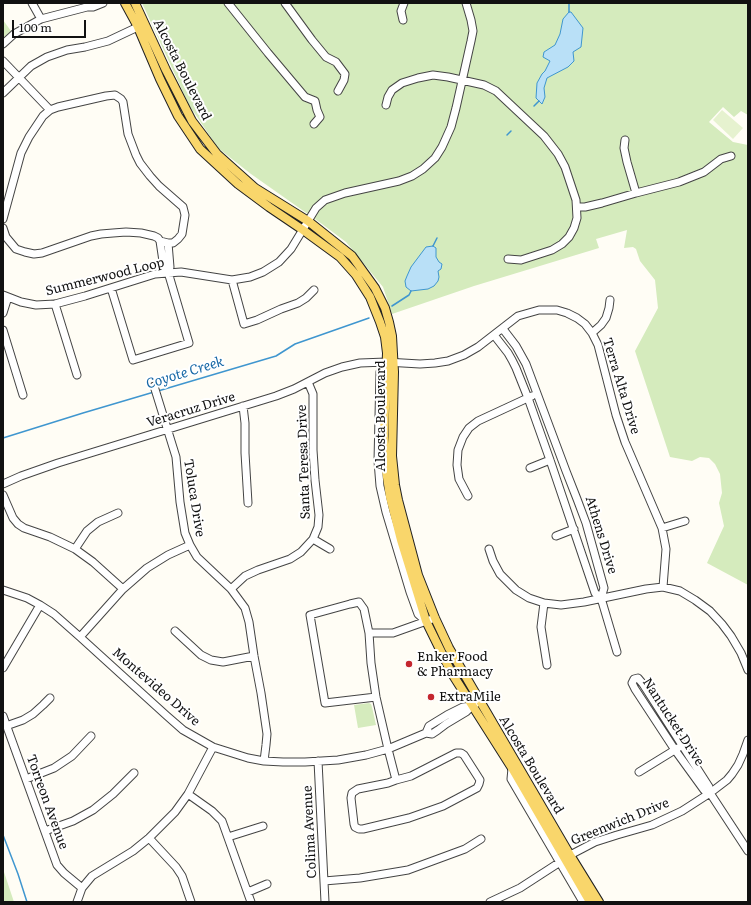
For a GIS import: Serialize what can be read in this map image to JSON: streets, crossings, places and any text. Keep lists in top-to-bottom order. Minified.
{"streets":{"main road":["Alcosta Boulevard"],"street":["Summerwood Loop","Terra Alta Drive","Veracruz Drive","Santa Teresa Drive","Toluca Drive","Athens Drive","Montevideo Drive","Nantucket Drive","Torreon Avenue","Greenwich Drive","Colima Avenue"]},"crossings":[["Alcosta Boulevard","Summerwood Loop"],["Alcosta Boulevard","Terra Alta Drive"],["Alcosta Boulevard","Veracruz Drive"],["Alcosta Boulevard","Montevideo Drive"],["Alcosta Boulevard","Greenwich Drive"],["Terra Alta Drive","Veracruz Drive"],["Terra Alta Drive","Athens Drive"],["Veracruz Drive","Santa Teresa Drive"],["Veracruz Drive","Toluca Drive"],["Santa Teresa Drive","Toluca Drive"],["Toluca Drive","Montevideo Drive"],["Montevideo Drive","Colima Avenue"],["Nantucket Drive","Greenwich Drive"]],"water":["Coyote Creek"],"places":["Enker Food & Pharmacy","ExtraMile"],"scale_bar":"100 m"}
